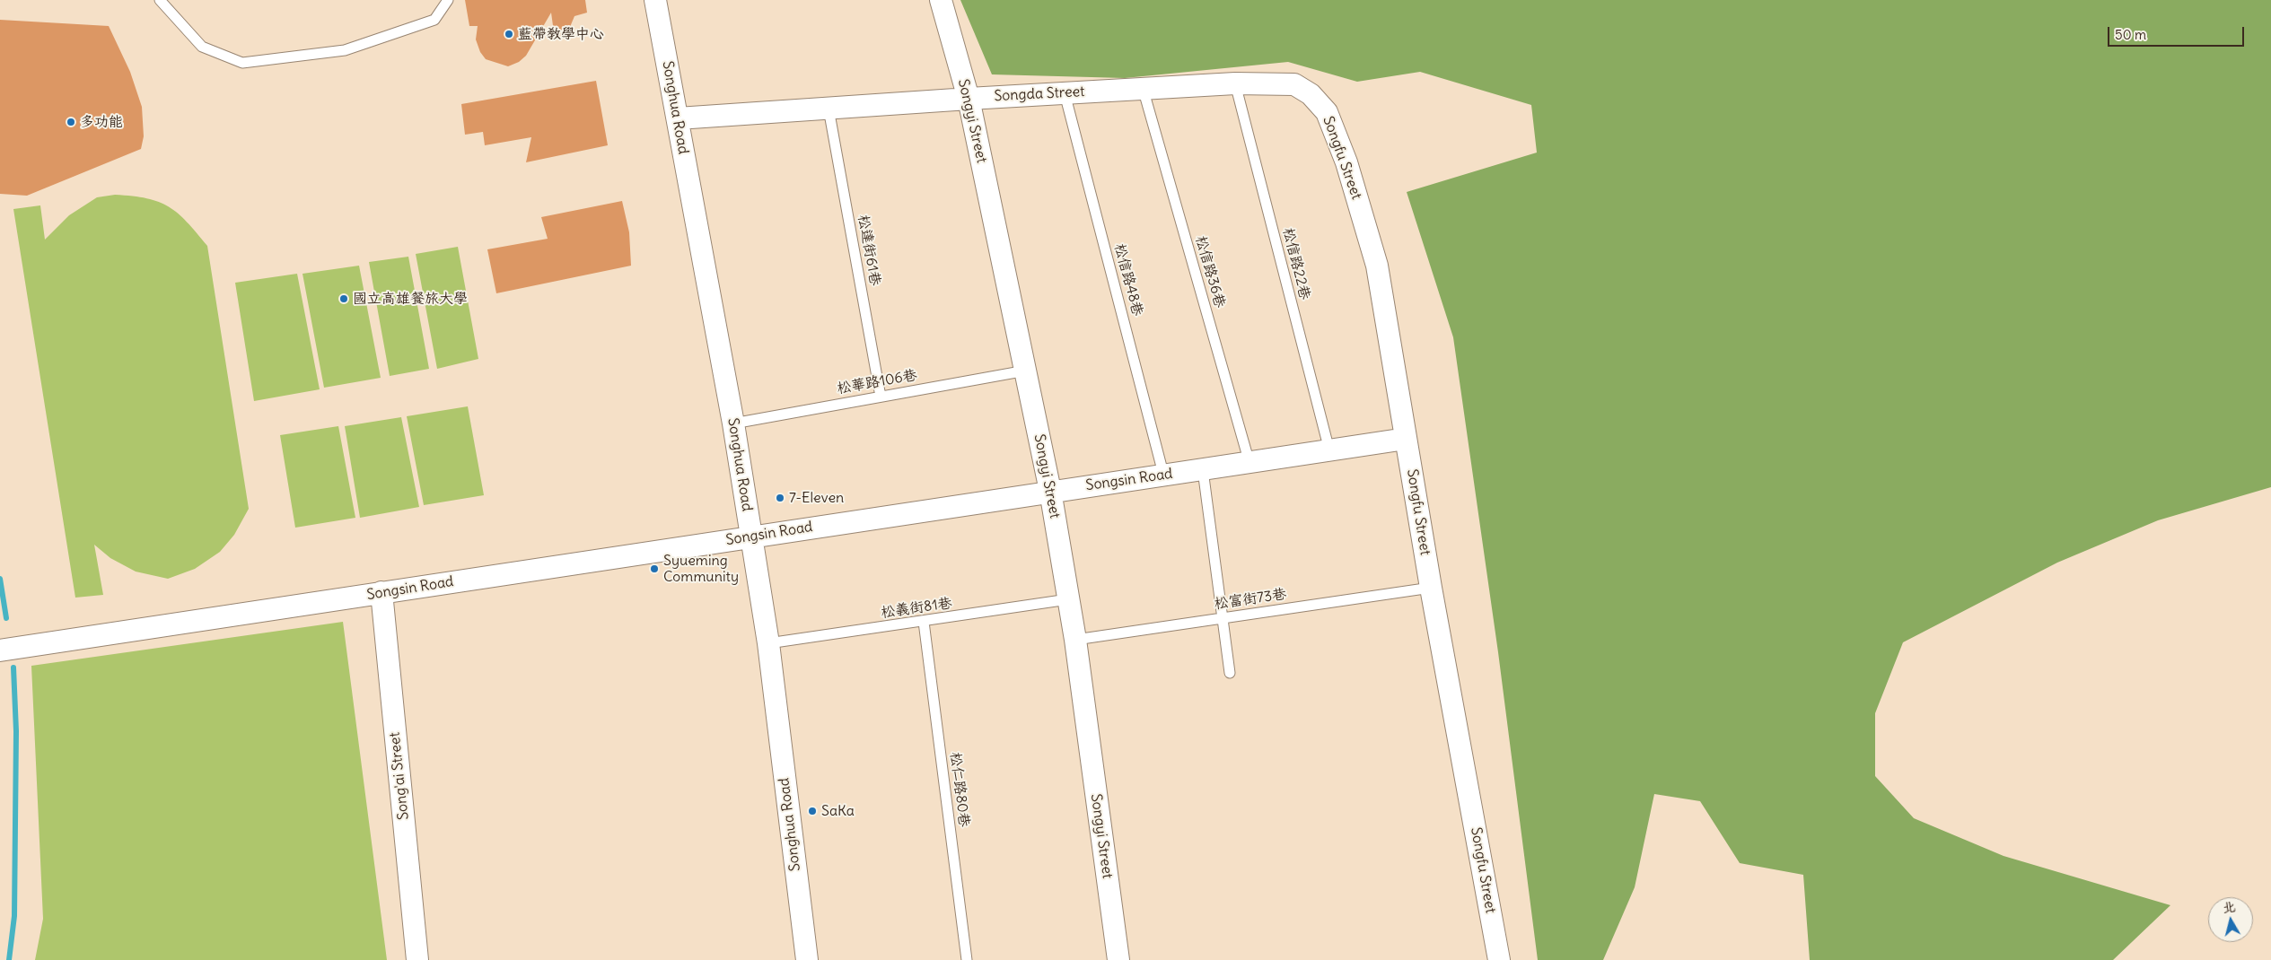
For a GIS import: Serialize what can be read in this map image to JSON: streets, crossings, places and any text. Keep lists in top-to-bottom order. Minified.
{"streets":{"street":["Songda Street","Songhua Road","Songyi Street","Songfu Street","Songsin Road","Song'ai Street"],"lane":["松達街61巷","松信路22巷","松信路36巷","松信路48巷","松華路106巷","松富街73巷","松義街81巷","松仁路80巷"]},"crossings":[["Songda Street","Songhua Road"],["Songda Street","Songyi Street"],["Songda Street","Songfu Street"],["Songda Street","松達街61巷"],["Songda Street","松信路22巷"],["Songda Street","松信路36巷"],["Songda Street","松信路48巷"],["Songhua Road","松華路106巷"],["Songhua Road","Songsin Road"],["Songhua Road","松義街81巷"],["Songyi Street","松華路106巷"],["Songyi Street","Songsin Road"],["Songyi Street","松富街73巷"],["Songyi Street","松義街81巷"],["Songfu Street","Songsin Road"],["Songfu Street","松富街73巷"],["松達街61巷","松華路106巷"],["松信路22巷","Songsin Road"],["松信路36巷","Songsin Road"],["松信路48巷","Songsin Road"],["Songsin Road","Song'ai Street"],["松義街81巷","松仁路80巷"]],"places":["藍帶教學中心","多功能","國立高雄餐旅大學","7-Eleven","Syueming Community","SaKa"],"scale_bar":"50 m","north":"top"}
